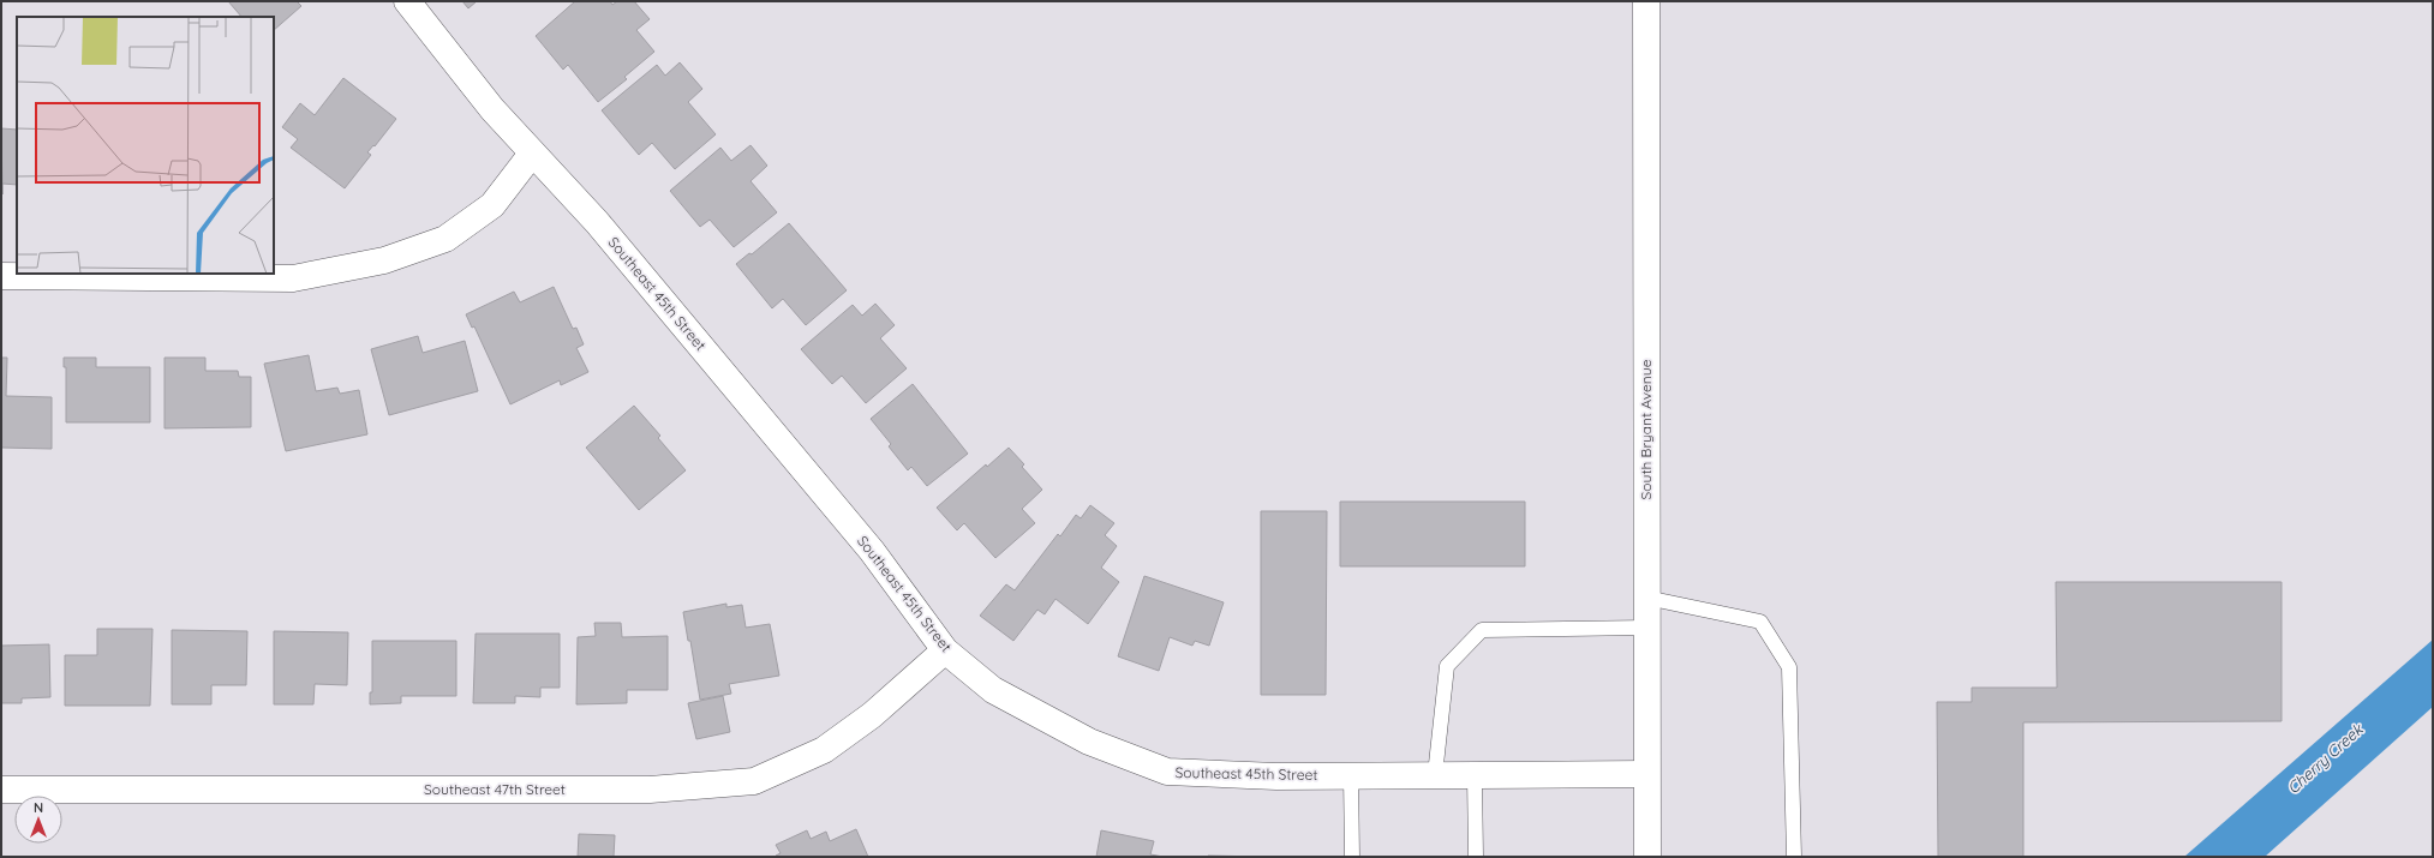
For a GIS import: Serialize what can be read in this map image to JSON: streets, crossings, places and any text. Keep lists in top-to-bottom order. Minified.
{"streets":{"street":["Southeast 45th Street","South Bryant Avenue","Southeast 47th Street"]},"crossings":[["Southeast 45th Street","South Bryant Avenue"],["Southeast 45th Street","Southeast 47th Street"]],"water":["Cherry Creek"],"north":"top"}
